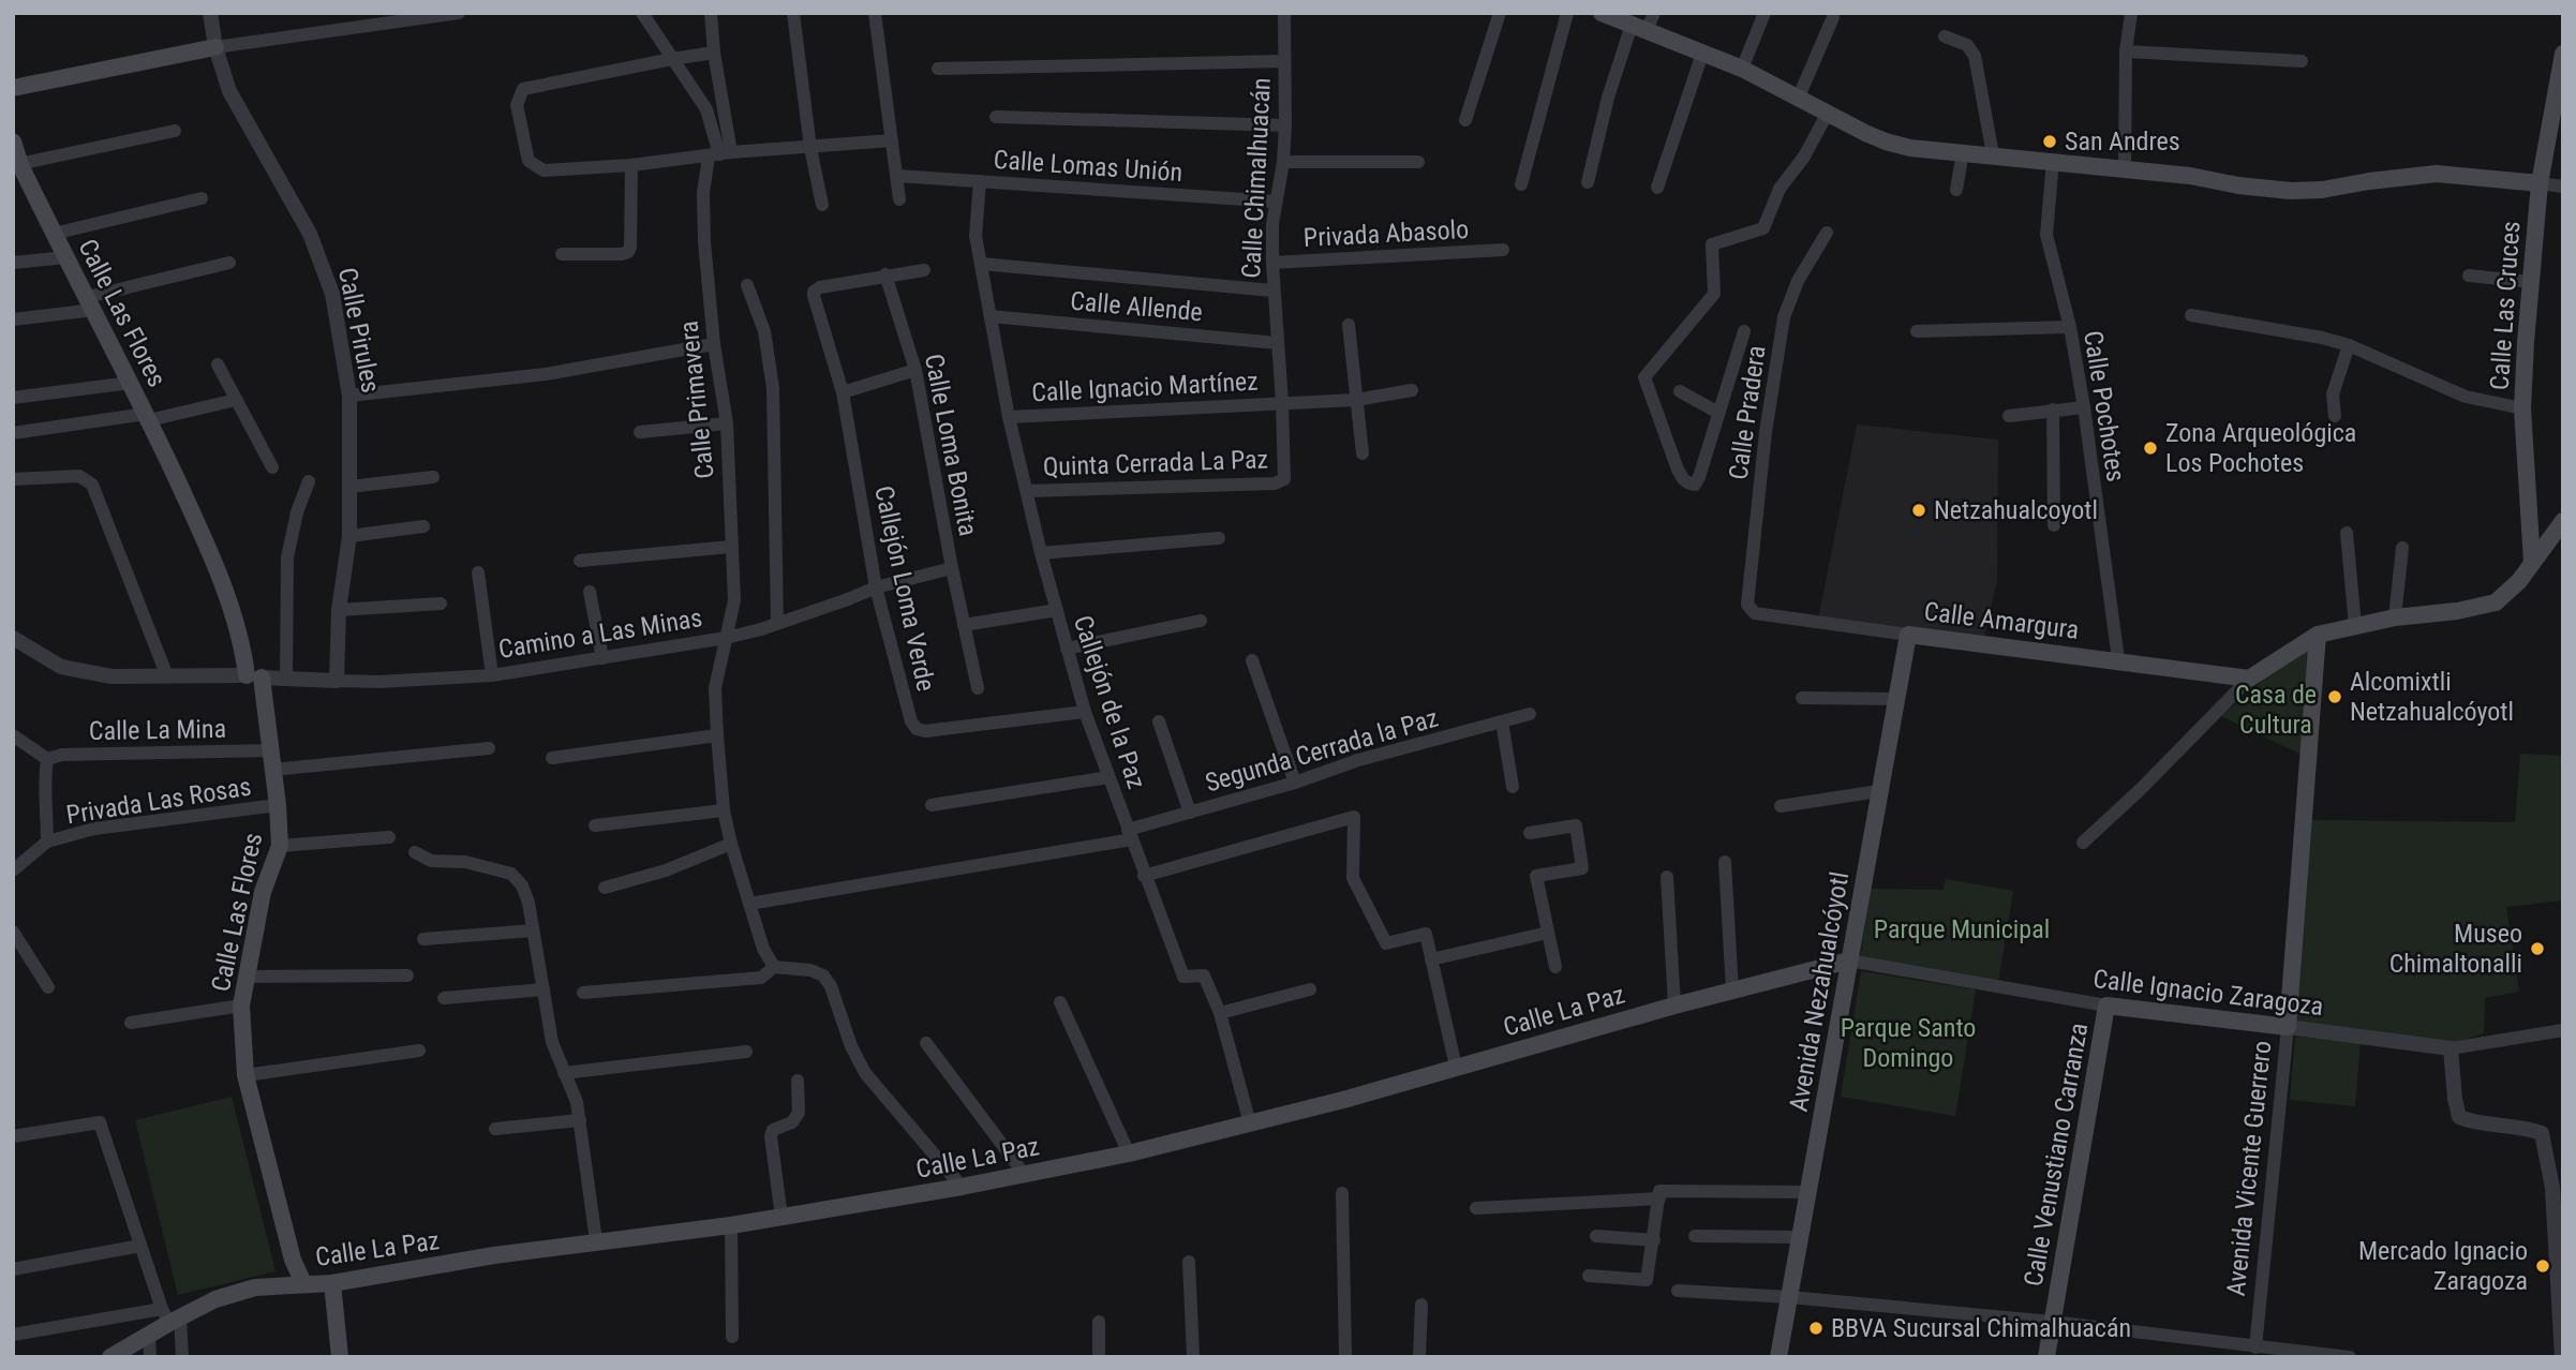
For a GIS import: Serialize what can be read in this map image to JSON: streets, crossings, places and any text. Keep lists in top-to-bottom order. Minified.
{"streets":{"main road":["Calle Las Cruces","Calle Las Flores","Calle Amargura","Avenida Nezahualcóyotl","Calle Ignacio Zaragoza","Calle La Paz","Calle Venustiano Carranza","Avenida Vicente Guerrero"],"street":["Calle Lomas Unión","Calle Chimalhuacán","Privada Abasolo","Calle Allende","Calle Pirules","Calle Ignacio Martínez","Calle Primavera","Calle Pochotes","Calle Pradera","Calle Loma Bonita","Quinta Cerrada La Paz","Callejón Loma Verde","Camino a Las Minas","Callejón de la Paz","Calle La Mina","Segunda Cerrada la Paz","Privada Las Rosas"]},"crossings":[["Calle Lomas Unión","Calle Chimalhuacán"],["Calle Lomas Unión","Callejón de la Paz"],["Calle Chimalhuacán","Privada Abasolo"],["Calle Chimalhuacán","Calle Allende"],["Calle Chimalhuacán","Calle Ignacio Martínez"],["Calle Chimalhuacán","Quinta Cerrada La Paz"],["Calle Allende","Callejón de la Paz"],["Calle Las Flores","Camino a Las Minas"],["Calle Las Flores","Calle La Mina"],["Calle Las Flores","Privada Las Rosas"],["Calle Las Flores","Calle La Paz"],["Calle Pirules","Camino a Las Minas"],["Calle Ignacio Martínez","Callejón de la Paz"],["Calle Primavera","Camino a Las Minas"],["Calle Primavera","Segunda Cerrada la Paz"],["Calle Pochotes","Calle Amargura"],["Calle Pradera","Calle Amargura"],["Calle Loma Bonita","Callejón Loma Verde"],["Calle Loma Bonita","Camino a Las Minas"],["Quinta Cerrada La Paz","Callejón de la Paz"],["Callejón Loma Verde","Camino a Las Minas"],["Callejón Loma Verde","Callejón de la Paz"],["Calle Amargura","Avenida Nezahualcóyotl"],["Callejón de la Paz","Segunda Cerrada la Paz"],["Callejón de la Paz","Calle La Paz"],["Avenida Nezahualcóyotl","Calle Ignacio Zaragoza"],["Avenida Nezahualcóyotl","Calle La Paz"],["Calle Ignacio Zaragoza","Calle La Paz"],["Calle Ignacio Zaragoza","Calle Venustiano Carranza"],["Calle Ignacio Zaragoza","Avenida Vicente Guerrero"]],"parks":["Casa de Cultura","Parque Municipal","Parque Santo Domingo"],"places":["San Andres","Zona Arqueológica Los Pochotes","Netzahualcoyotl","Alcomixtli Netzahualcóyotl","Museo Chimaltonalli","Mercado Ignacio Zaragoza","BBVA Sucursal Chimalhuacán"]}
